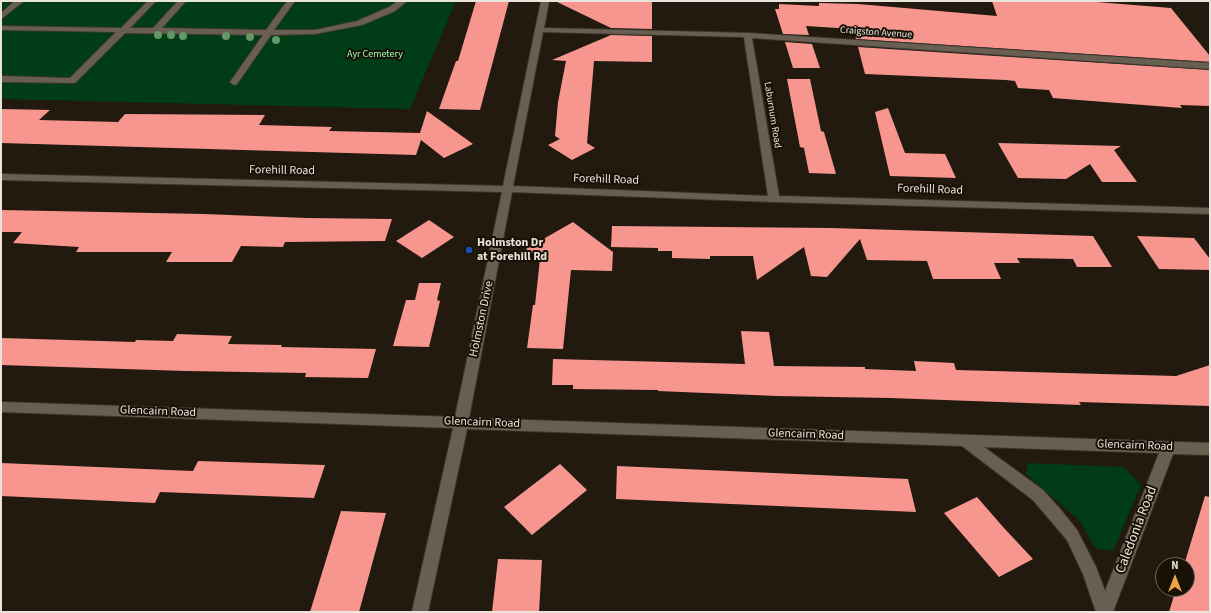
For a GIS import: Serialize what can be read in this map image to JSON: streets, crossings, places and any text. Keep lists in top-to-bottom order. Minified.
{"streets":{"street":["Craigston Avenue","Laburnum Road","Forehill Road","Holmston Drive","Glencairn Road","Caledonia Road"]},"crossings":[["Craigston Avenue","Laburnum Road"],["Craigston Avenue","Holmston Drive"],["Laburnum Road","Forehill Road"],["Forehill Road","Holmston Drive"],["Holmston Drive","Glencairn Road"],["Glencairn Road","Caledonia Road"]],"parks":["Ayr Cemetery"],"places":["Holmston Dr at Forehill Rd"],"north":"top"}
